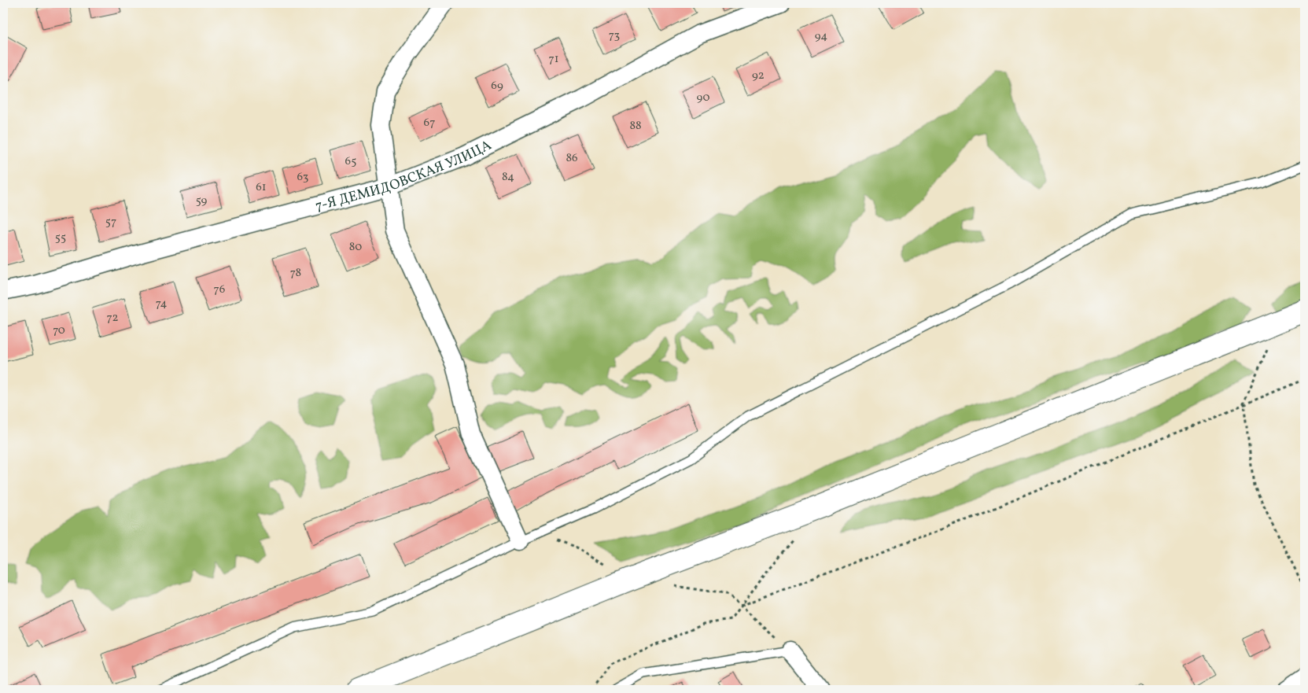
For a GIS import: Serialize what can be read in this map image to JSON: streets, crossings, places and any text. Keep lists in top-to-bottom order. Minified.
{"streets":{"street":["7-Я ДЕМИДОВСКАЯ УЛИЦА"]},"house_numbers":["73","94","71","92","69","90","67","88","86","65","63","84","61","59","57","55","80","78","76","74","72","70"]}
